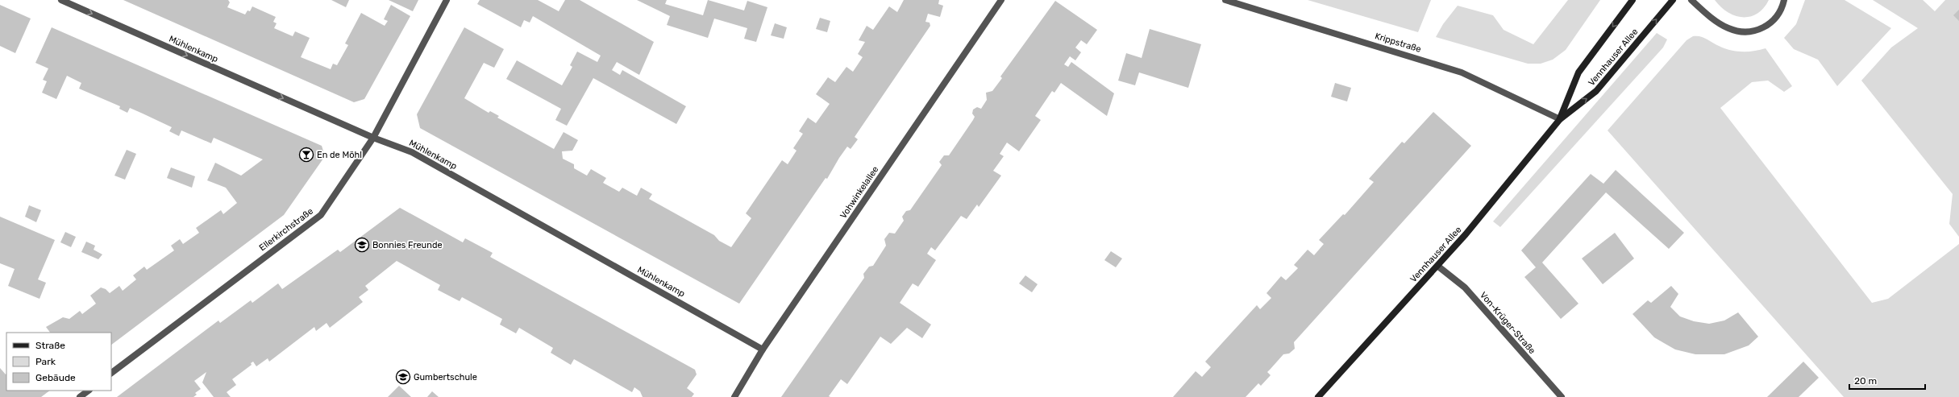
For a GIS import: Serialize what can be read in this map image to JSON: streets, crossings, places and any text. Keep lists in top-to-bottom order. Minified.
{"streets":{"main road":["Vennhauser Allee"],"street":["Krippstraße","Mühlenkamp","Vohwinkelallee","Ellerkirchstraße","Von-Krüger-Straße"]},"crossings":[["Krippstraße","Vennhauser Allee"],["Mühlenkamp","Vohwinkelallee"],["Mühlenkamp","Ellerkirchstraße"],["Vennhauser Allee","Von-Krüger-Straße"]],"one_way":["Mühlenkamp"],"places":{"bar":["En de Möhl"],"school or university":["Bonnies Freunde","Gumbertschule"]},"legend":["Straße","Park","Gebäude"],"scale_bar":"20 m"}
